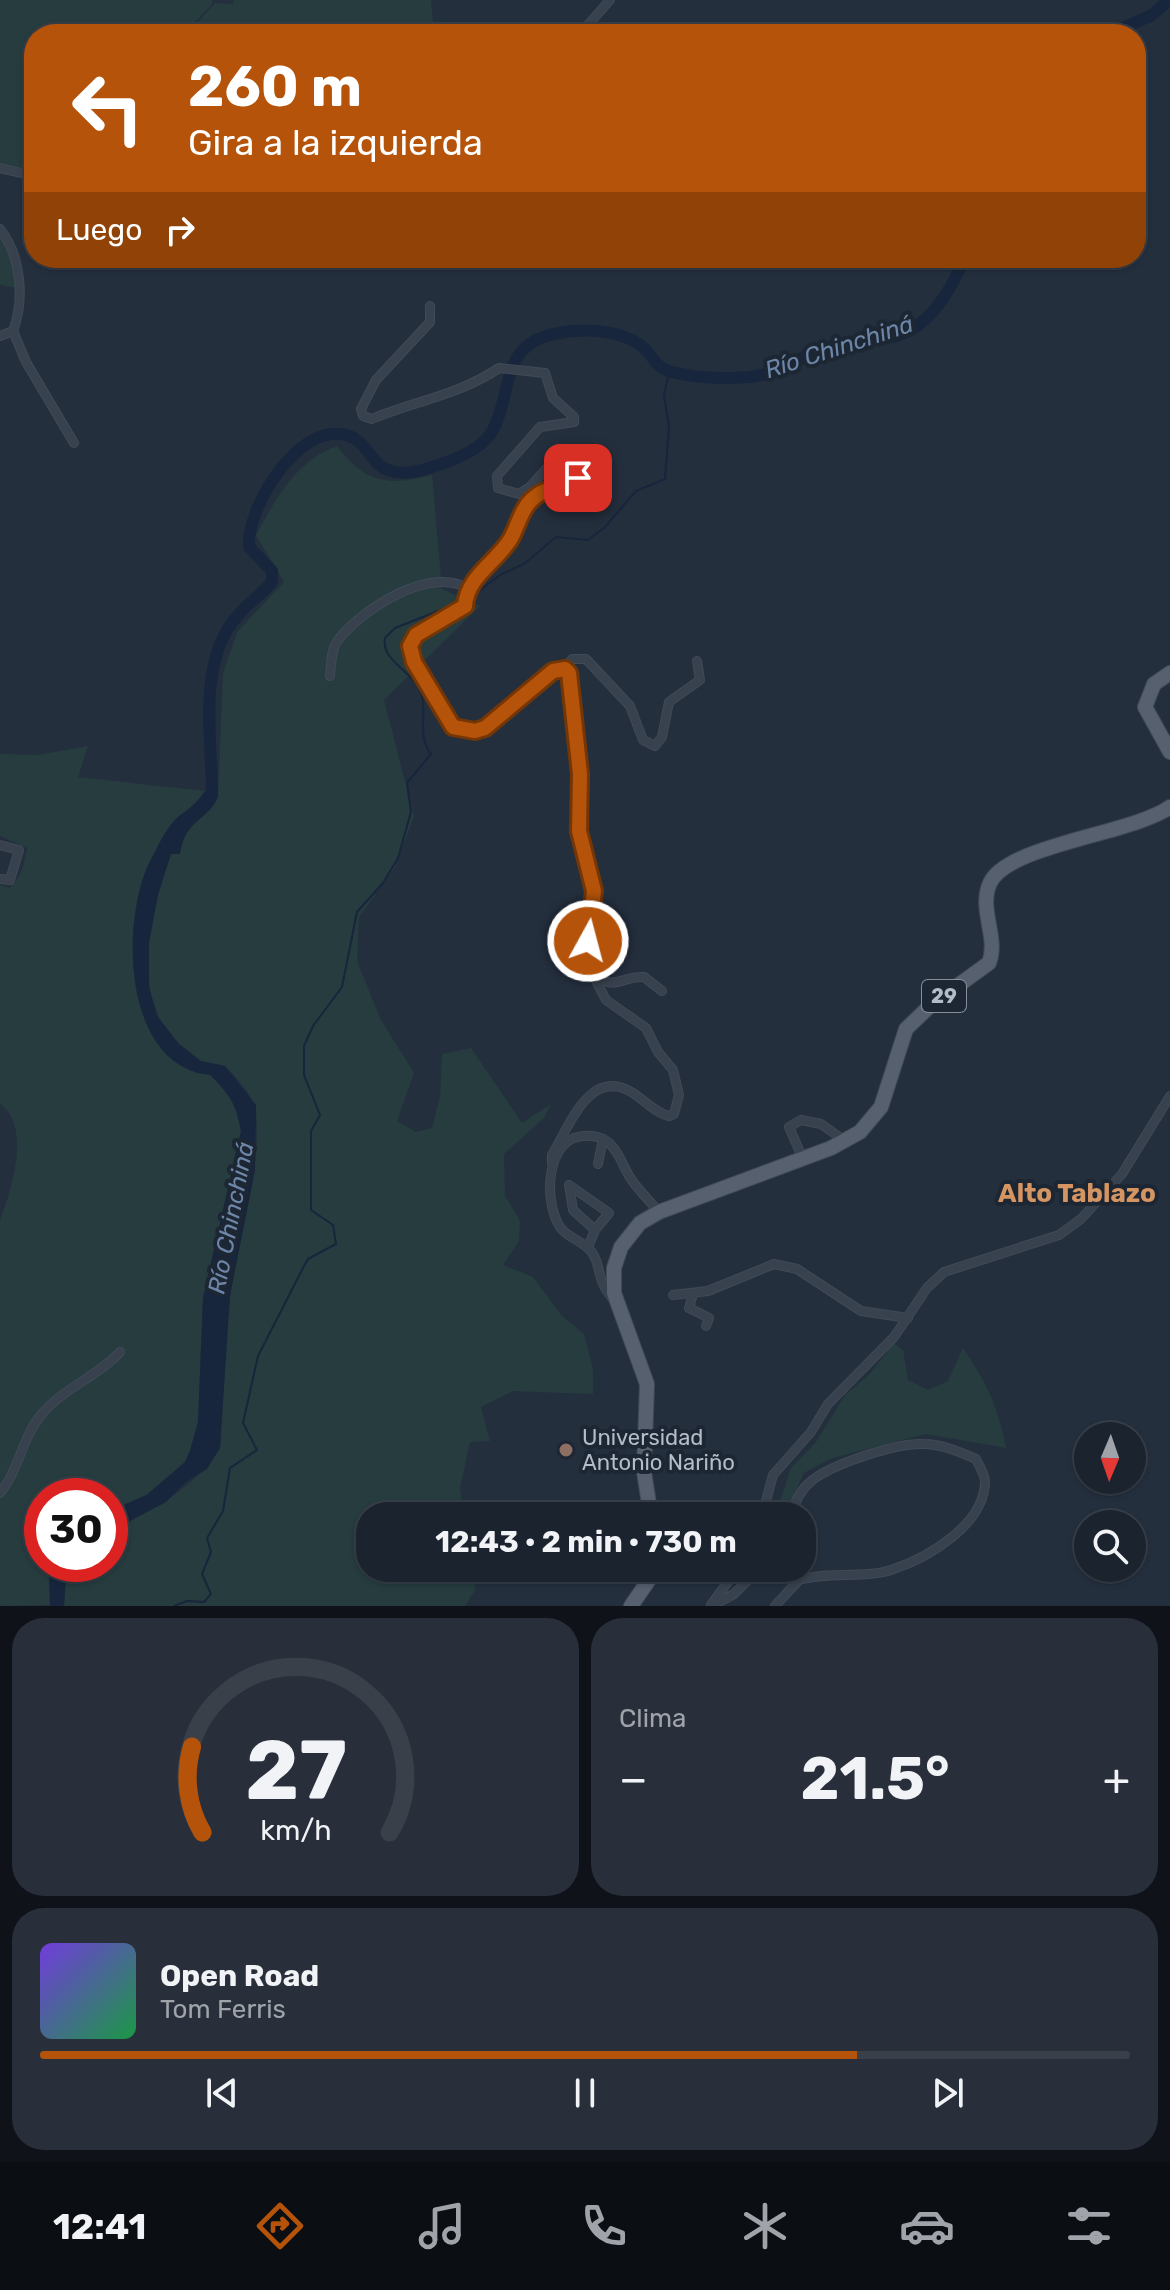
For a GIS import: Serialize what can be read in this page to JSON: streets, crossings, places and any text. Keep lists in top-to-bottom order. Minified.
{"streets":{"main road":["29"]},"districts":["Alto Tablazo"],"water":["Río Chinchiná"],"places":["Universidad Antonio Nariño"],"north":"bottom","page":{"turn":["260 m","Gira a la izquierda"],"then":"Luego","limit":"30","trip":"12:43 · 2 min · 730 m","tile":"Clima","heat":["−","21.5°","+"],"song":["Open Road","Tom Ferris"],"tabs":"12:41","gauge":["27","km/h"]}}
